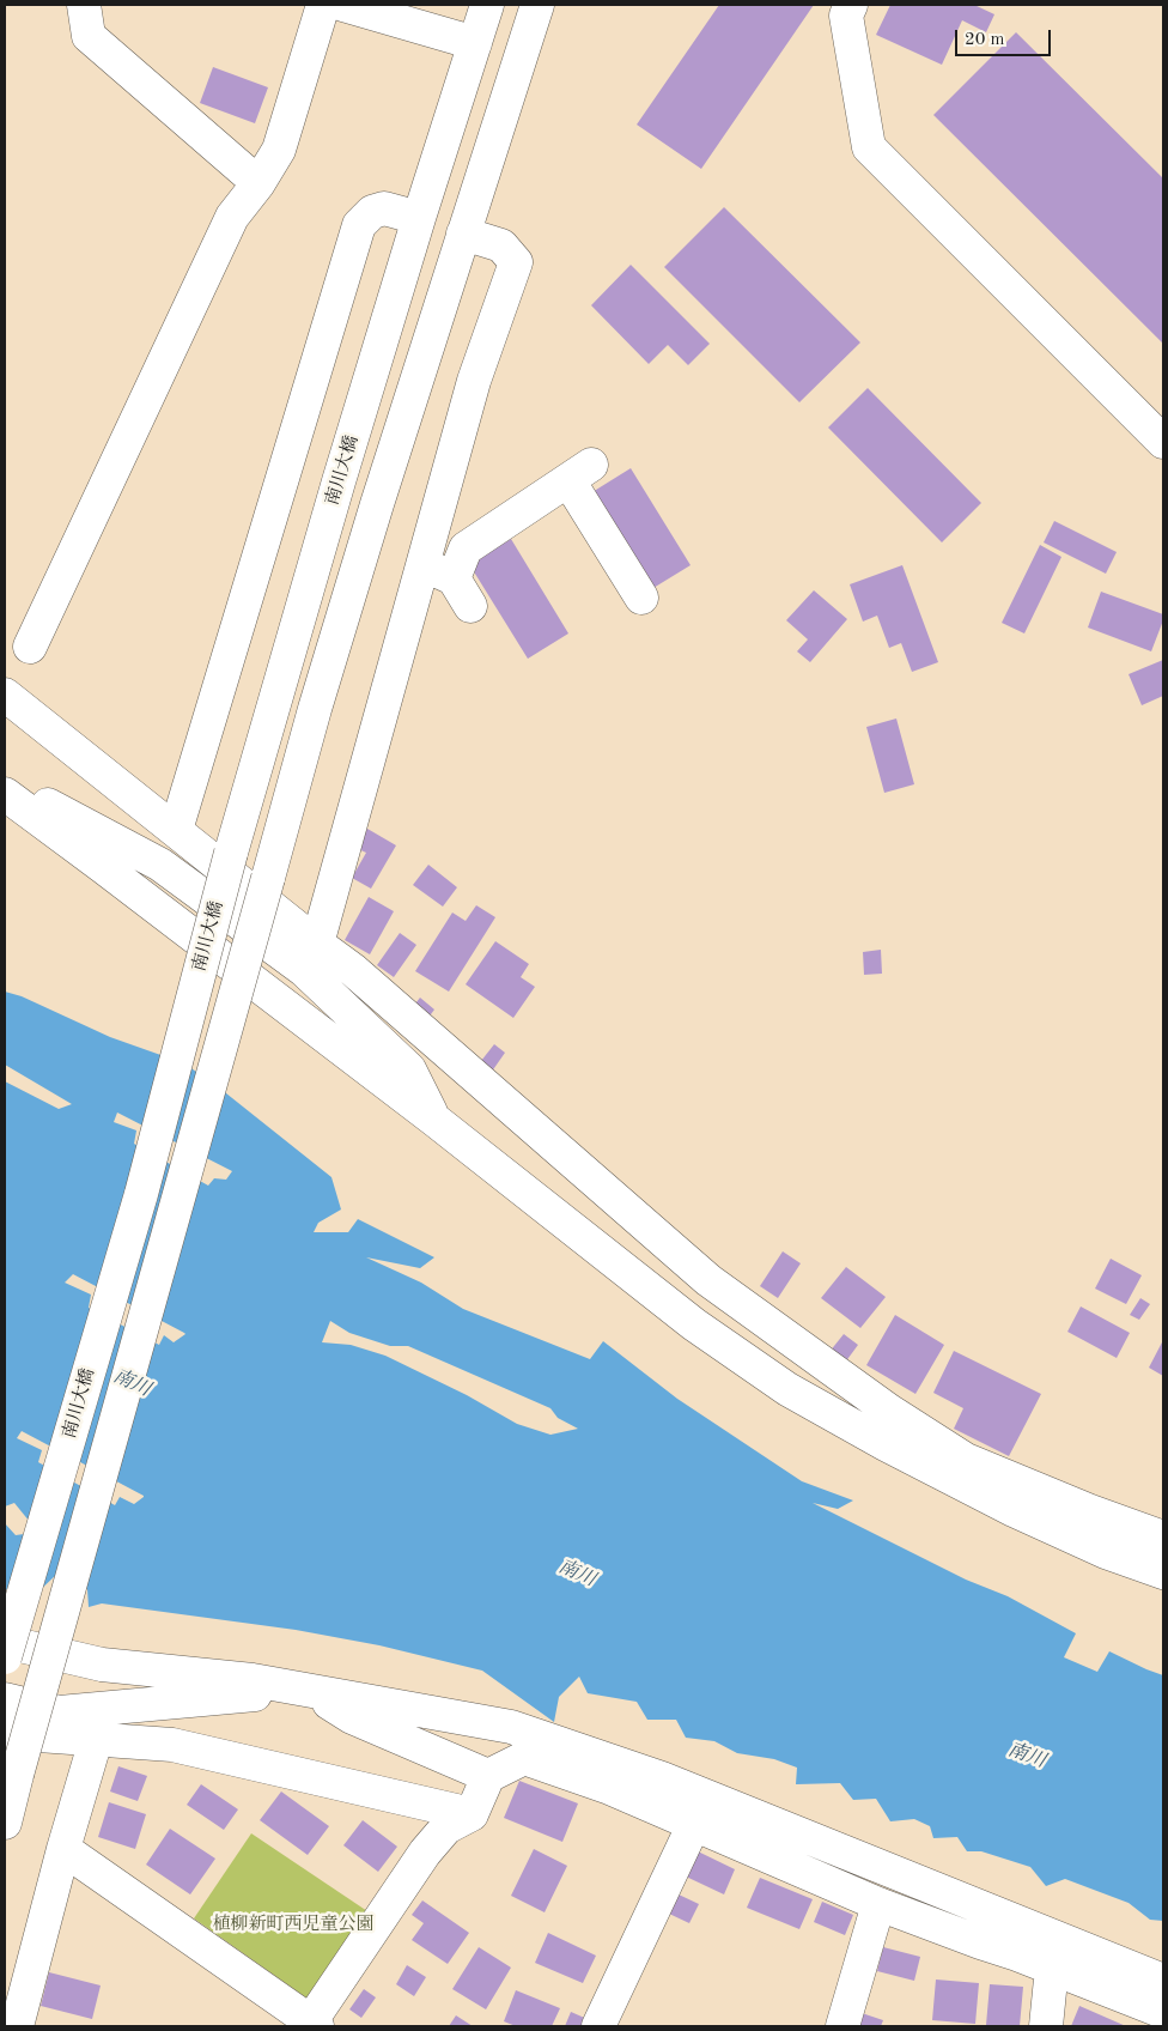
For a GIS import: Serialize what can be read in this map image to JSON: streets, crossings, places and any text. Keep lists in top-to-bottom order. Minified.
{"streets":{"street":["南川大橋"]},"water":["南川"],"parks":["植柳新町西児童公園"],"scale_bar":"20 m"}
